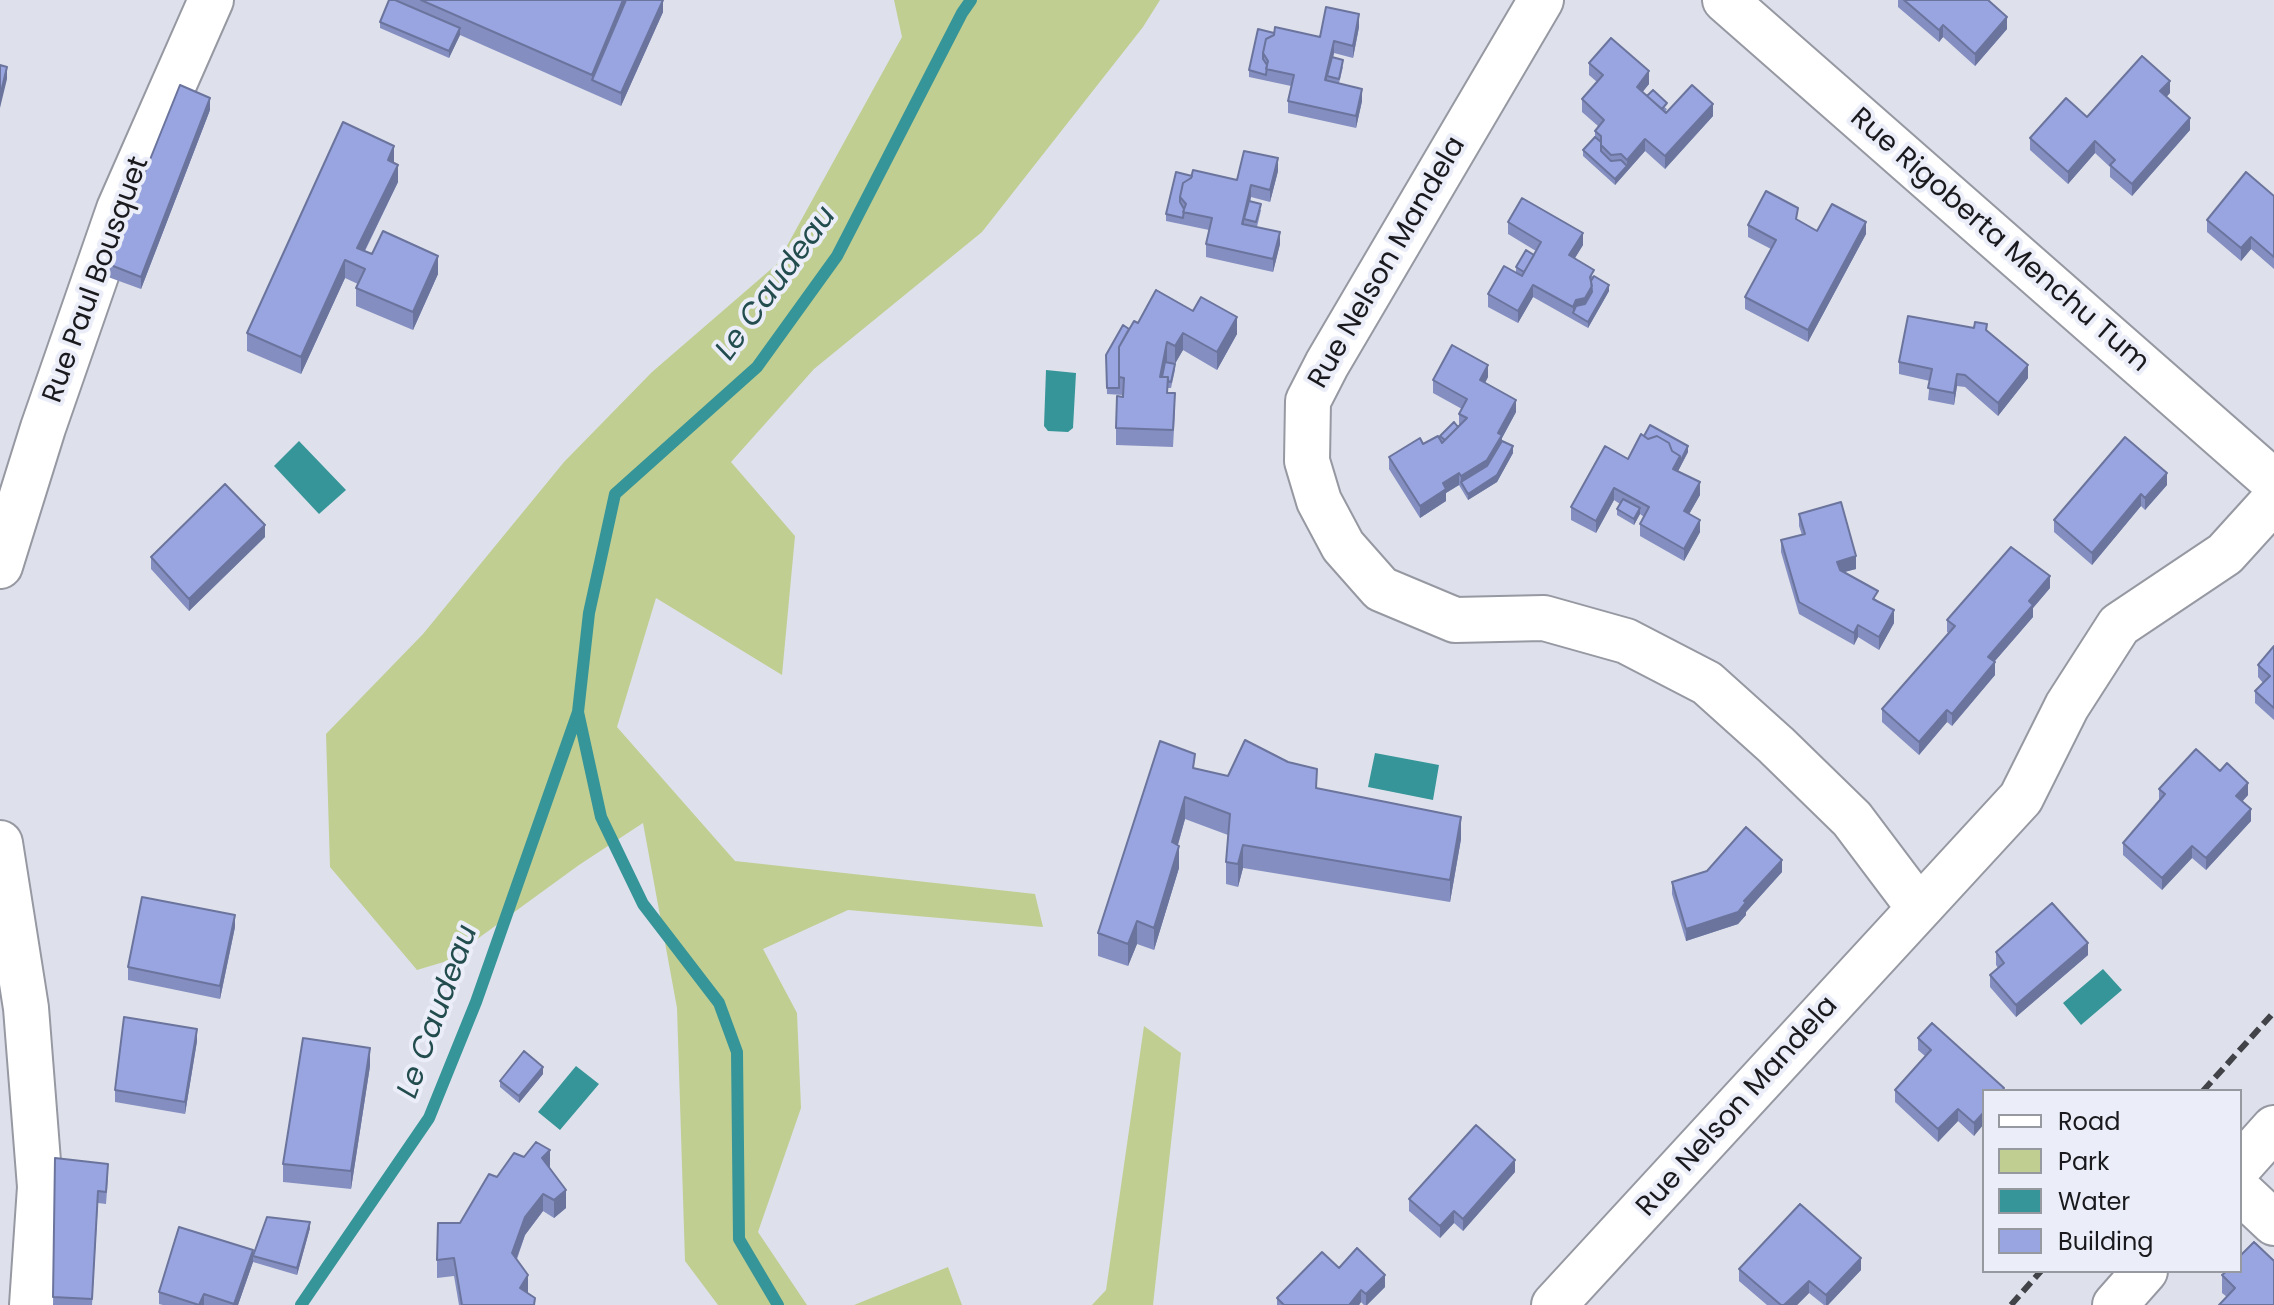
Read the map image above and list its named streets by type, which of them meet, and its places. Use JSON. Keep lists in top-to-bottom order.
{
  "streets": {
    "street": ["Rue Rigoberta Menchu Tum", "Rue Nelson Mandela", "Rue Paul Bousquet"]
  },
  "water": ["Le Caudeau"],
  "legend": [
    "Road",
    "Park",
    "Water",
    "Building"
  ]
}
